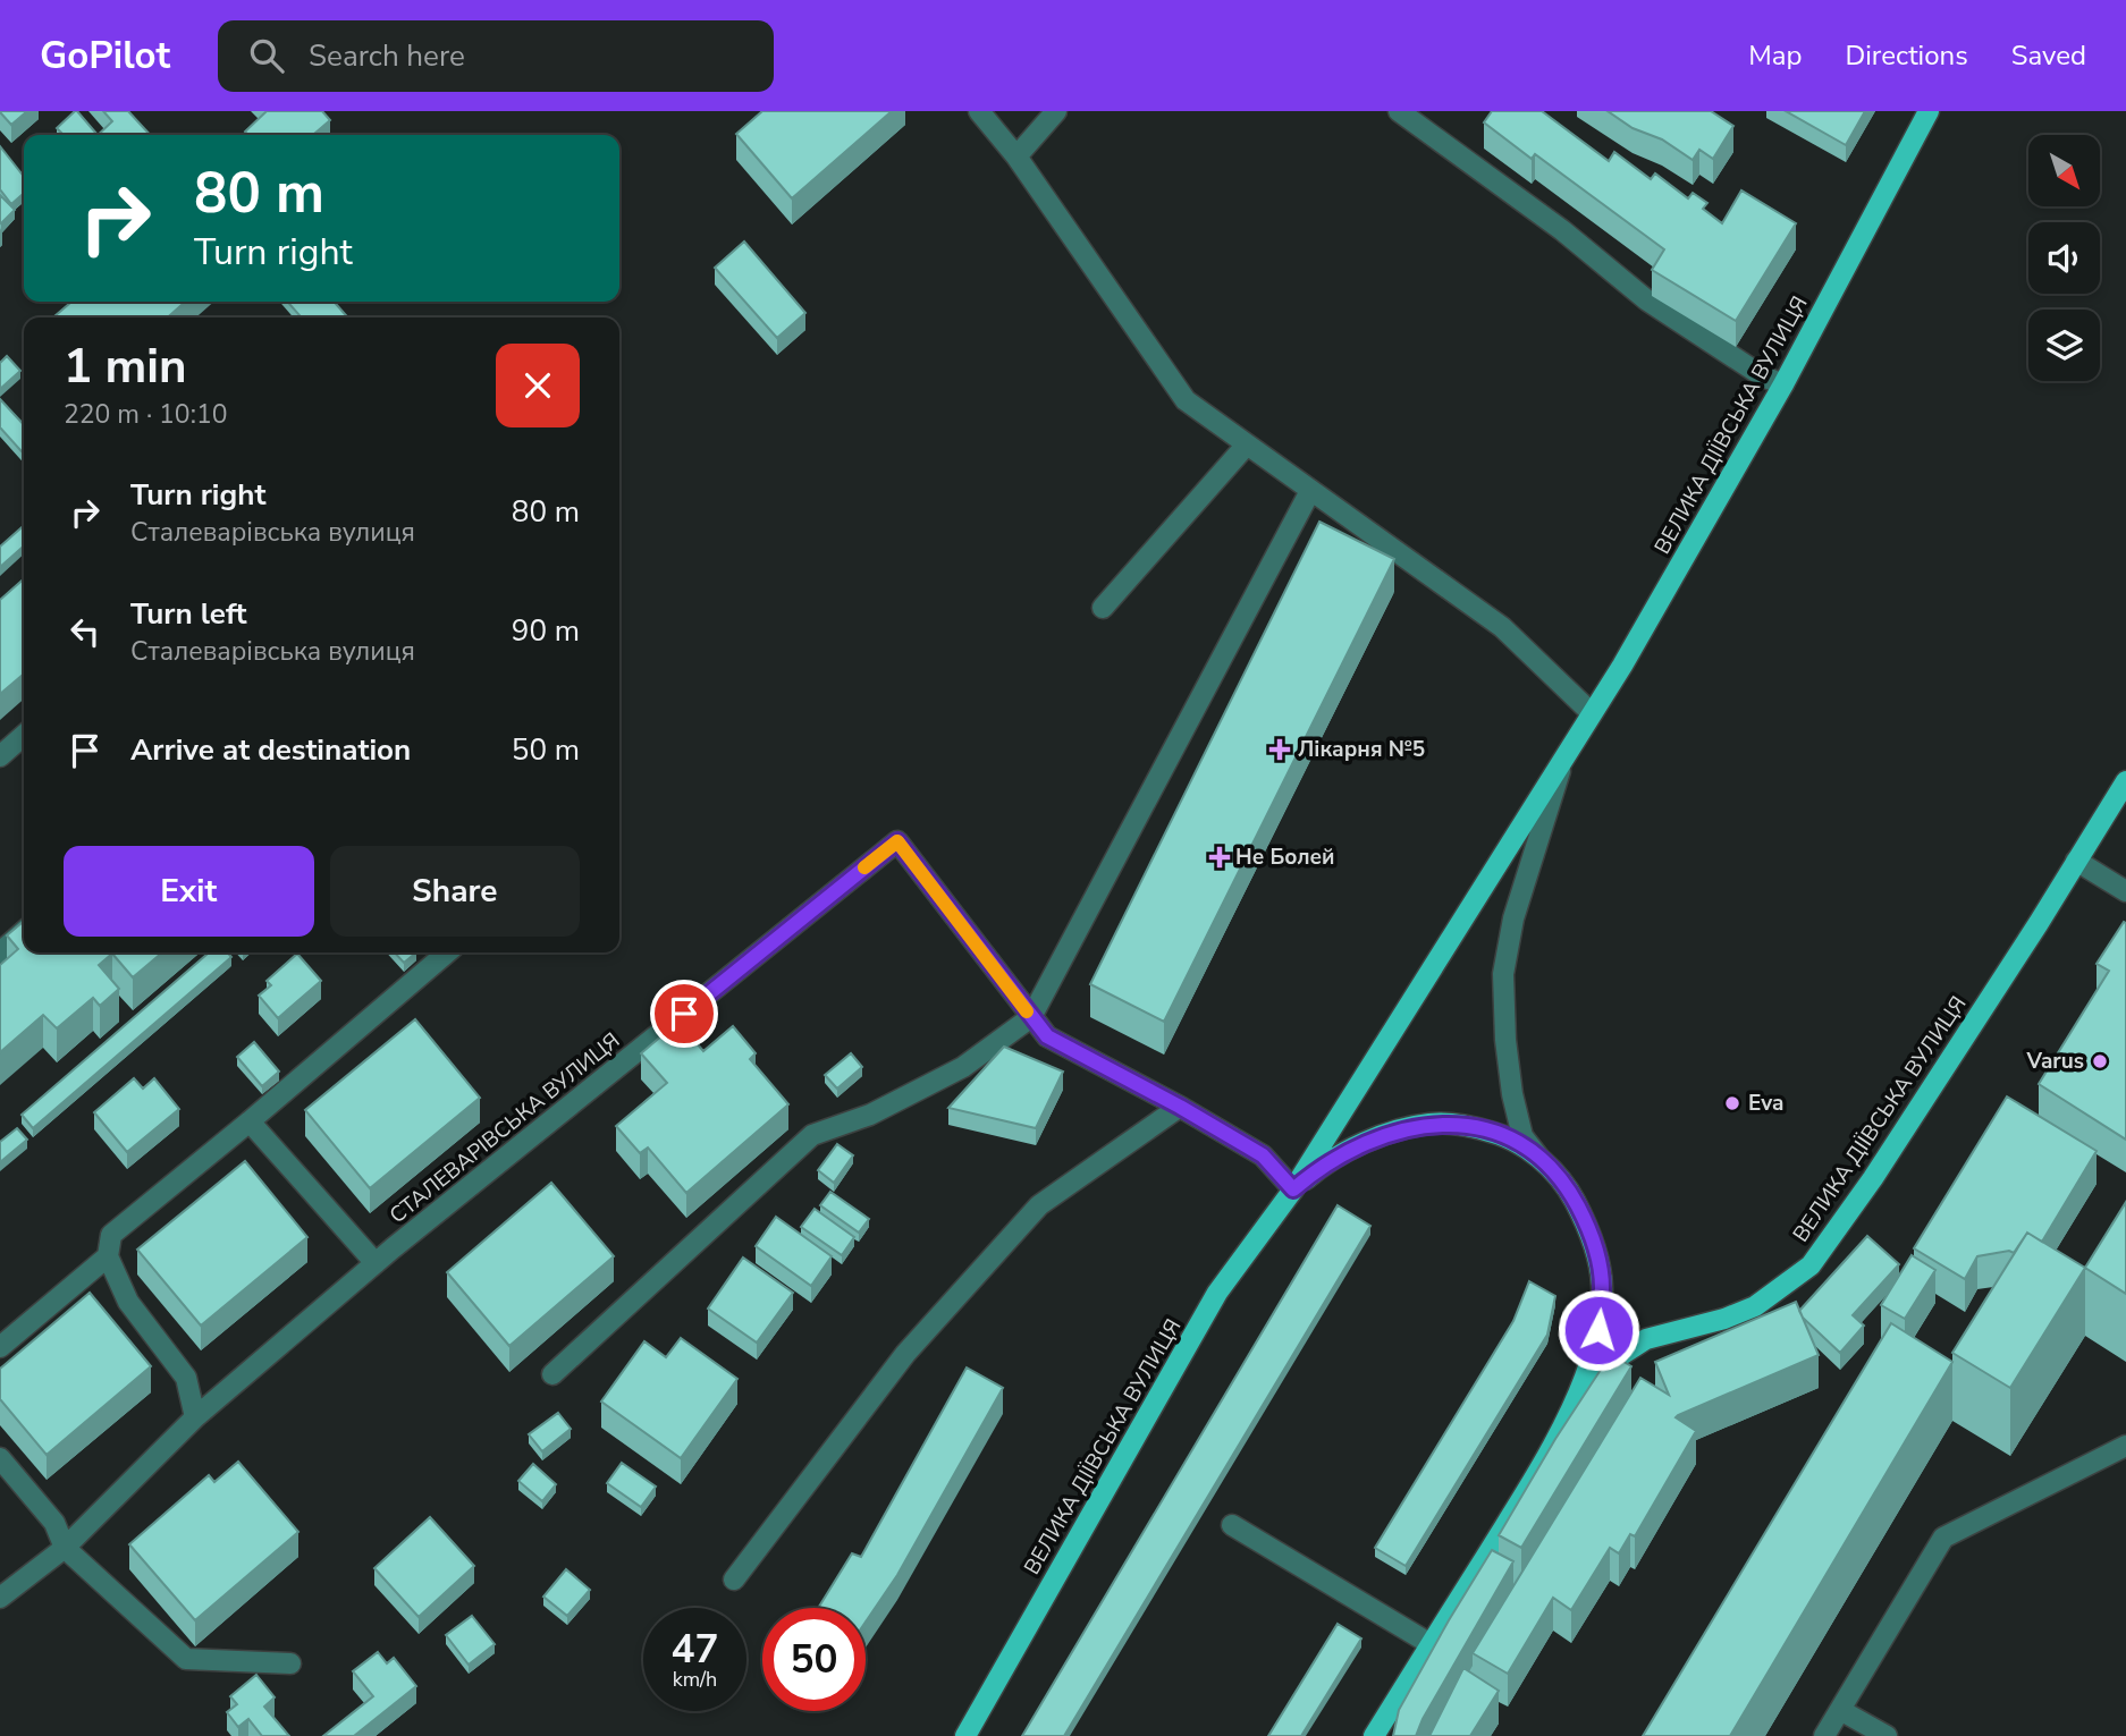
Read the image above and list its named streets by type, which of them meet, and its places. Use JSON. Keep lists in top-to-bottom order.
{
  "streets": {
    "main road": ["ВЕЛИКА ДІЇВСЬКА ВУЛИЦЯ"],
    "street": ["СТАЛЕВАРІВСЬКА ВУЛИЦЯ"]
  },
  "crossings": [
    ["ВЕЛИКА ДІЇВСЬКА ВУЛИЦЯ", "СТАЛЕВАРІВСЬКА ВУЛИЦЯ"]
  ],
  "places": {
    "health": ["Лікарня №5", "Не Болей"],
    "other": ["Varus", "Eva"]
  },
  "north": "bottom right",
  "page": {
    "header": "GoPilot",
    "search": "Search here",
    "nav": ["Map", "Directions", "Saved"],
    "turn": ["80 m", "Turn right"],
    "heading": ["1 min", "220 m · 10:10"],
    "list": [
      {
        "name": "Turn right",
        "note": "Сталеварівська вулиця",
        "value": "80 m"
      },
      {
        "name": "Turn left",
        "note": "Сталеварівська вулиця",
        "value": "90 m"
      },
      {
        "name": "Arrive at destination",
        "value": "50 m"
      }
    ],
    "buttons": ["Exit", "Share"],
    "speed": "47 km/h",
    "limit": "50"
  }
}
